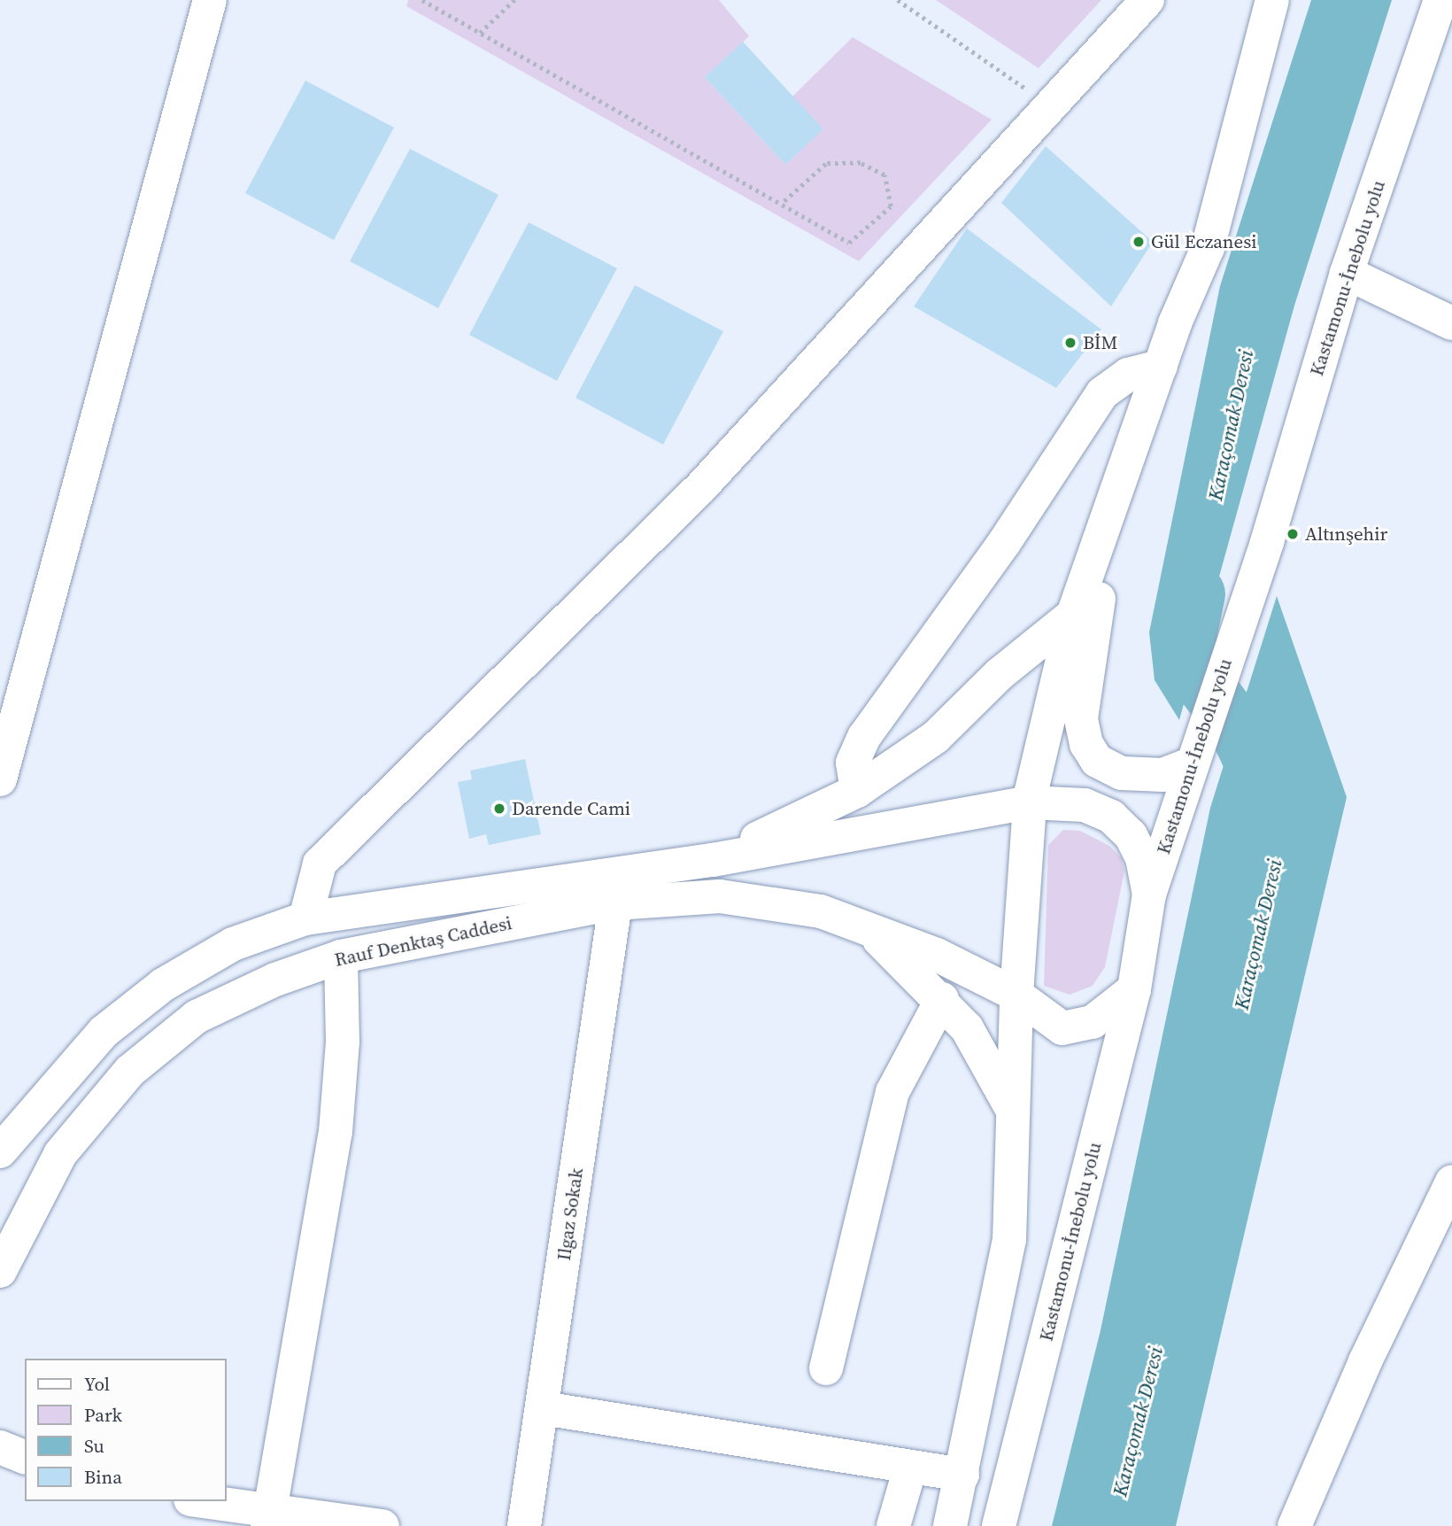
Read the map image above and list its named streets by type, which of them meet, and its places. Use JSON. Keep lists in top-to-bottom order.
{
  "streets": {
    "main road": ["Kastamonu-İnebolu yolu", "Rauf Denktaş Caddesi", "Ilgaz Sokak"]
  },
  "crossings": [
    ["Kastamonu-İnebolu yolu", "Rauf Denktaş Caddesi"],
    ["Rauf Denktaş Caddesi", "Ilgaz Sokak"]
  ],
  "water": ["Karaçomak Deresi"],
  "places": [
    "Gül Eczanesi",
    "BİM",
    "Altınşehir",
    "Darende Cami"
  ],
  "legend": [
    "Yol",
    "Park",
    "Su",
    "Bina"
  ]
}
